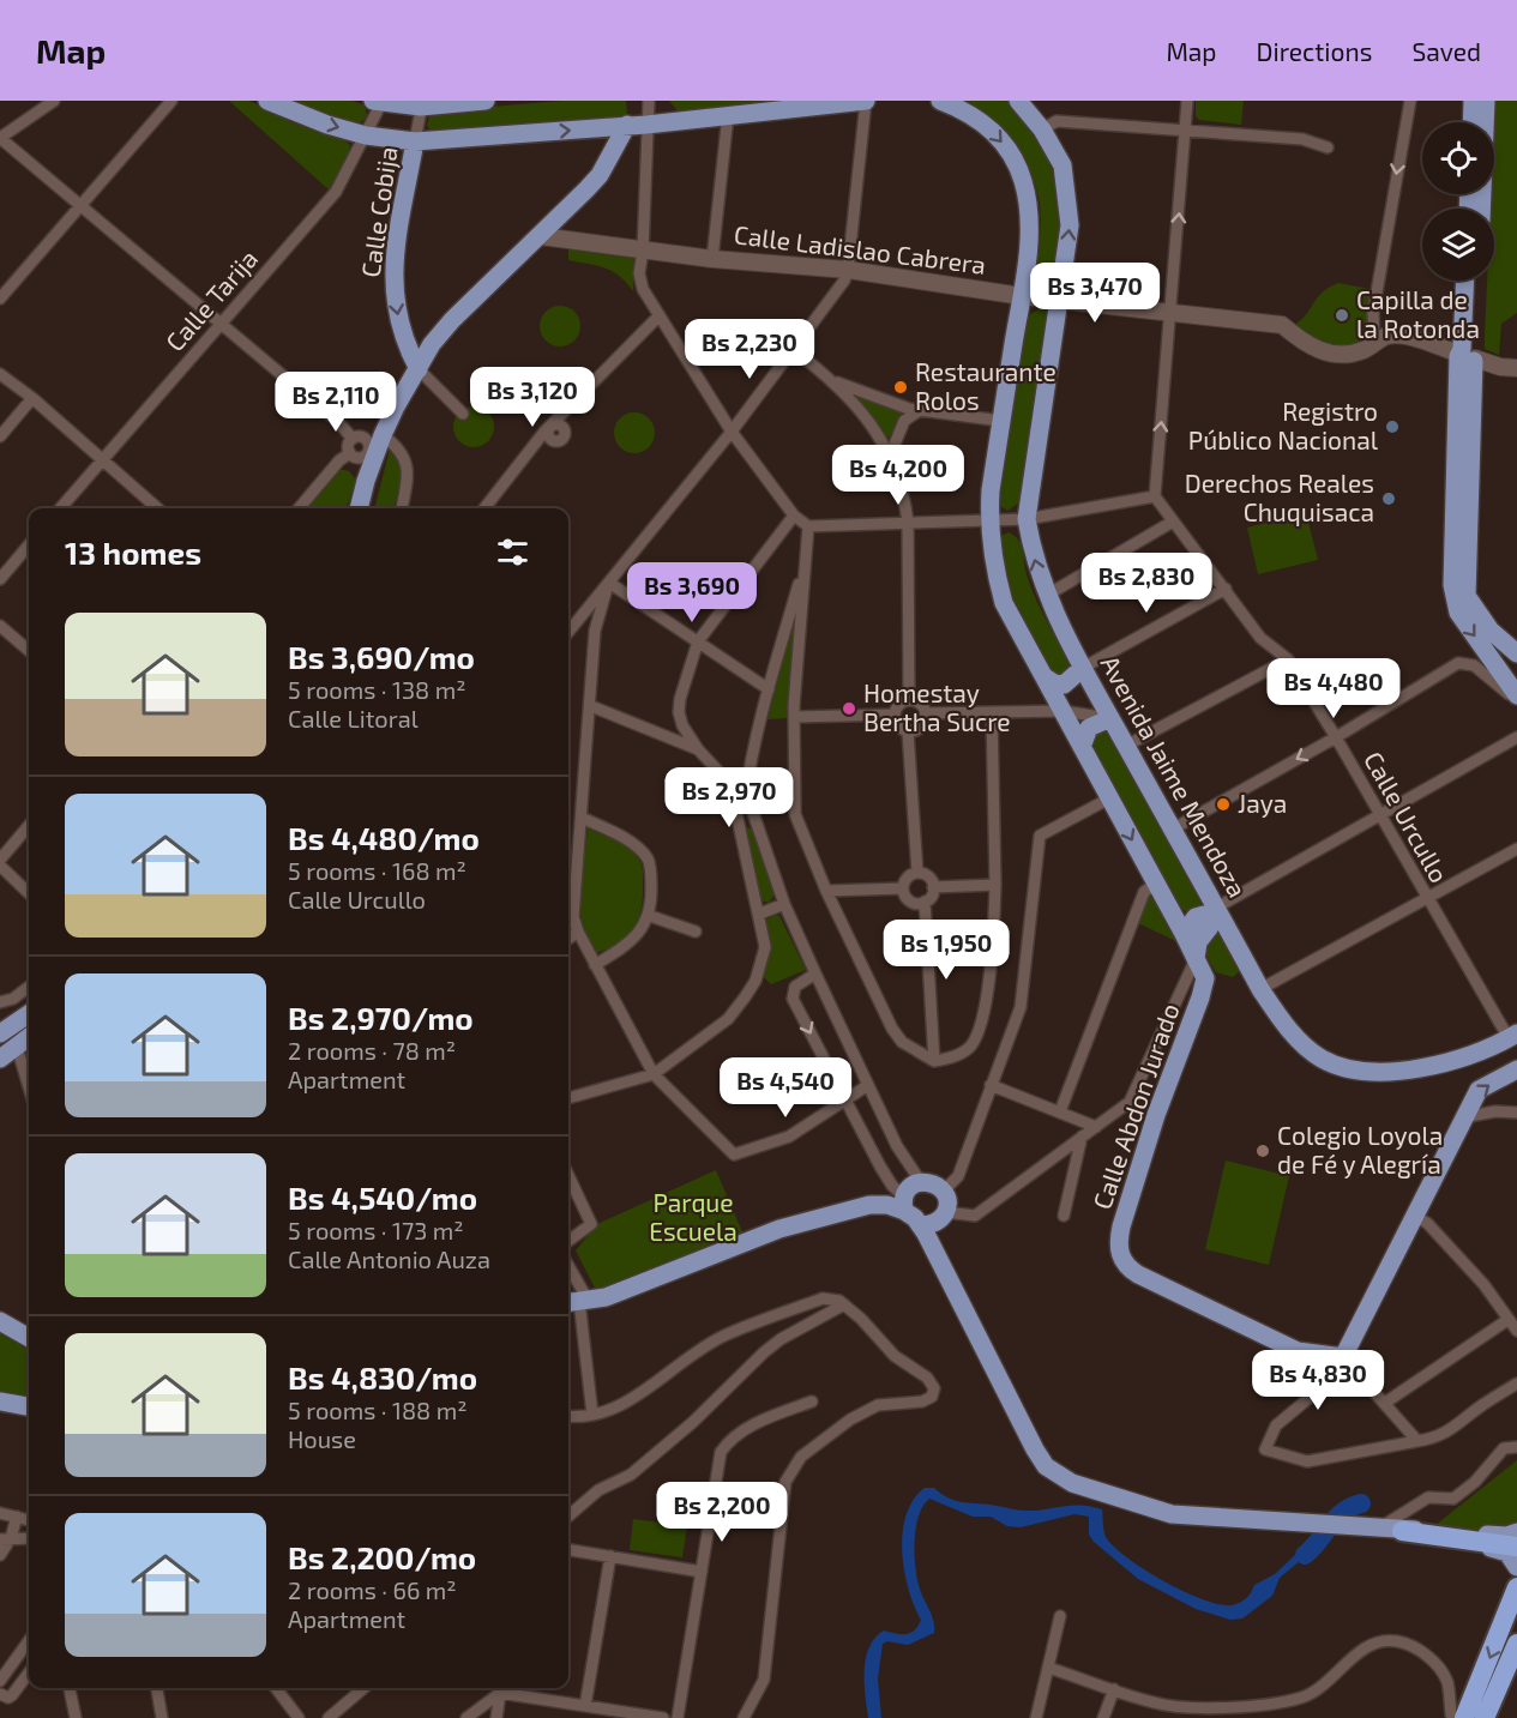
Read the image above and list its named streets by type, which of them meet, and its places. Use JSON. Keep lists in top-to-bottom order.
{
  "streets": {
    "main road": [
      "Calle Cobija",
      "Calle Ladislao Cabrera",
      "Avenida Jaime Mendoza",
      "Calle Abdon Jurado"
    ],
    "street": ["Calle Tarija", "Calle Urcullo"]
  },
  "crossings": [
    ["Calle Ladislao Cabrera", "Avenida Jaime Mendoza"],
    ["Avenida Jaime Mendoza", "Calle Urcullo"]
  ],
  "one_way": ["Calle Cobija"],
  "parks": ["Parque Escuela"],
  "places": [
    "Capilla de la Rotonda",
    "Restaurante Rolos",
    "Registro Público Nacional",
    "Derechos Reales Chuquisaca",
    "Homestay Bertha Sucre",
    "Jaya",
    "Colegio Loyola de Fé y Alegría"
  ],
  "page": {
    "header": "Map",
    "nav": ["Map", "Directions", "Saved"],
    "price": [
      "Bs 3,470",
      "Bs 2,230",
      "Bs 3,120",
      "Bs 2,110",
      "Bs 4,200",
      "Bs 2,830",
      "Bs 3,690",
      "Bs 4,480",
      "Bs 2,970",
      "Bs 1,950",
      "Bs 4,540",
      "Bs 4,830",
      "Bs 2,200"
    ],
    "heading": "13 homes",
    "list": [
      {
        "name": "Bs 3,690/mo",
        "note": "5 rooms · 138 m² · Calle Litoral"
      },
      {
        "name": "Bs 4,480/mo",
        "note": "5 rooms · 168 m² · Calle Urcullo"
      },
      {
        "name": "Bs 2,970/mo",
        "note": "2 rooms · 78 m² · Apartment"
      },
      {
        "name": "Bs 4,540/mo",
        "note": "5 rooms · 173 m² · Calle Antonio Auza"
      },
      {
        "name": "Bs 4,830/mo",
        "note": "5 rooms · 188 m² · House"
      },
      {
        "name": "Bs 2,200/mo",
        "note": "2 rooms · 66 m² · Apartment"
      }
    ]
  }
}
